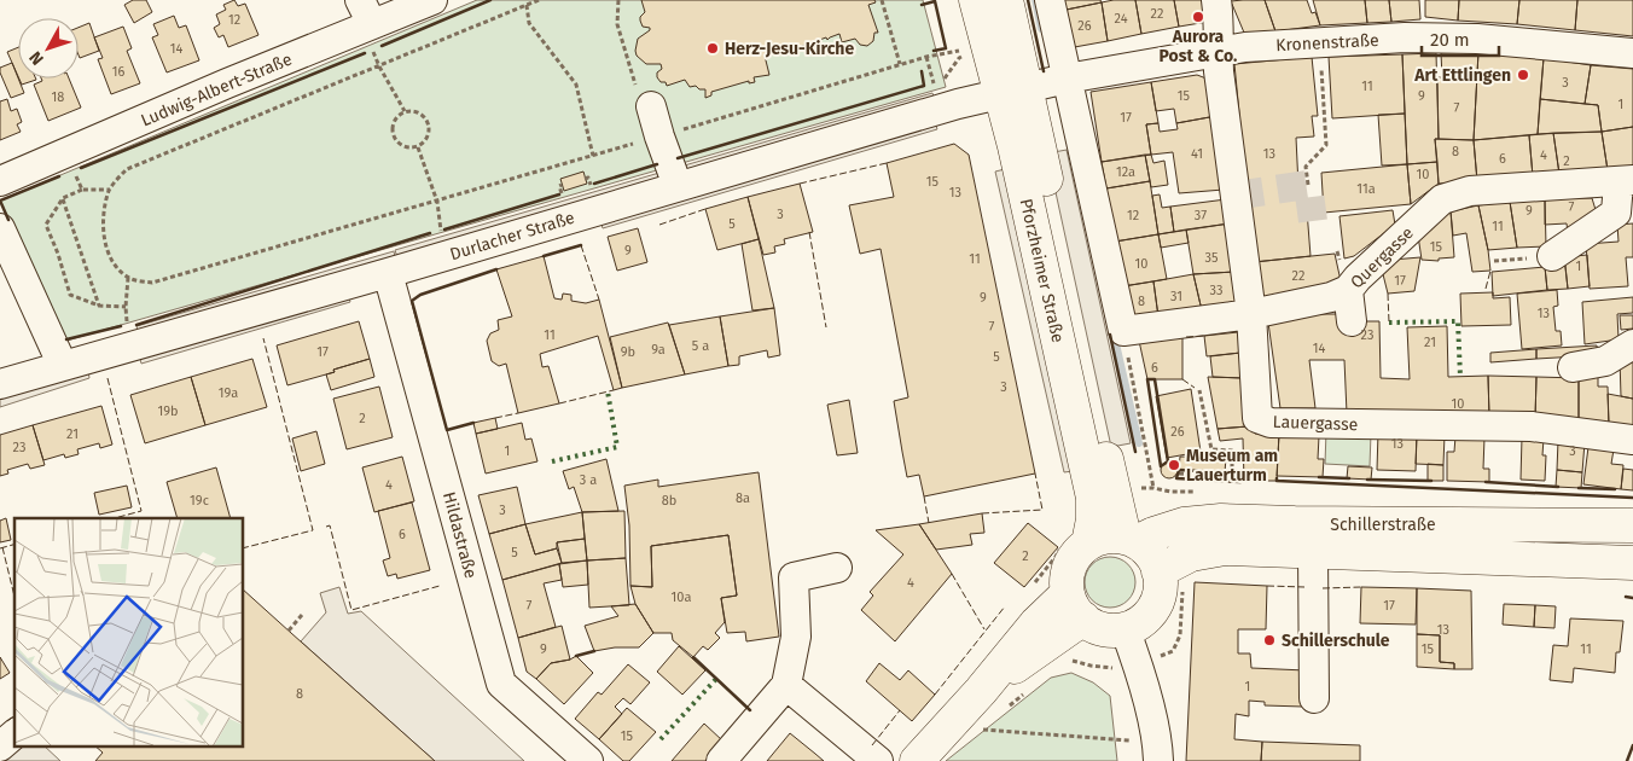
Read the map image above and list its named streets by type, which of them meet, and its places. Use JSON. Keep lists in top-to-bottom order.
{
  "streets": {
    "main road": ["Pforzheimer Straße", "Schillerstraße"],
    "street": [
      "Kronenstraße",
      "Ludwig-Albert-Straße",
      "Durlacher Straße",
      "Quergasse",
      "Lauergasse",
      "Hildastraße"
    ]
  },
  "crossings": [
    ["Kronenstraße", "Durlacher Straße"],
    ["Kronenstraße", "Pforzheimer Straße"],
    ["Kronenstraße", "Lauergasse"],
    ["Durlacher Straße", "Pforzheimer Straße"],
    ["Durlacher Straße", "Hildastraße"],
    ["Quergasse", "Lauergasse"],
    ["Pforzheimer Straße", "Schillerstraße"]
  ],
  "places": [
    "Aurora Post & Co.",
    "Herz-Jesu-Kirche",
    "Art Ettlingen",
    "Museum am Lauerturm",
    "Schillerschule"
  ],
  "house_numbers": [
    "22",
    "24",
    "12",
    "26",
    "14",
    "16",
    "3",
    "11",
    "15",
    "9",
    "18",
    "1",
    "7",
    "17",
    "8",
    "41",
    "13",
    "4",
    "6",
    "2",
    "12a",
    "10",
    "15",
    "11a",
    "13",
    "7",
    "9",
    "3",
    "12",
    "37",
    "5",
    "11",
    "15",
    "9",
    "35",
    "11",
    "10",
    "1",
    "22",
    "17",
    "33",
    "31",
    "9",
    "8",
    "13",
    "7",
    "11",
    "23",
    "21",
    "5 a",
    "14",
    "9a",
    "17",
    "9b",
    "5",
    "6",
    "3",
    "19a",
    "10",
    "19b",
    "2",
    "26",
    "21",
    "13",
    "23",
    "1",
    "3",
    "3 a",
    "4",
    "8a",
    "19c",
    "8b",
    "3",
    "6",
    "5",
    "2",
    "4",
    "10a",
    "7",
    "17",
    "13",
    "9",
    "15",
    "11",
    "1",
    "8",
    "15"
  ],
  "scale_bar": "20 m",
  "north": "bottom left"
}
